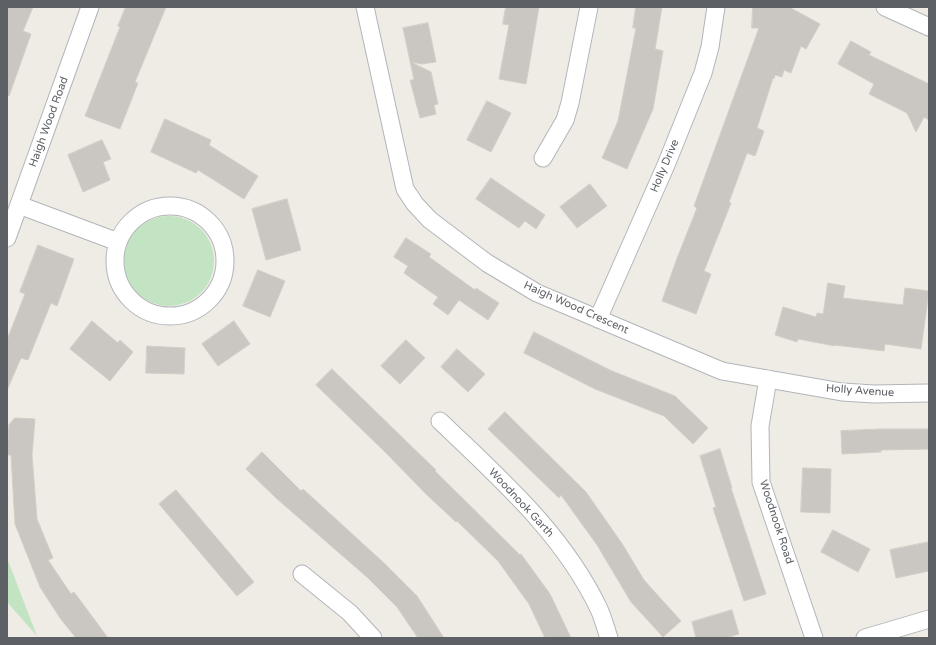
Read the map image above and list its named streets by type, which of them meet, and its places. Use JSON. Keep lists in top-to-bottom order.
{
  "streets": {
    "street": [
      "Haigh Wood Road",
      "Holly Drive",
      "Haigh Wood Crescent",
      "Holly Avenue",
      "Woodnook Garth",
      "Woodnook Road"
    ]
  },
  "crossings": [
    ["Holly Drive", "Haigh Wood Crescent"],
    ["Haigh Wood Crescent", "Holly Avenue"],
    ["Haigh Wood Crescent", "Woodnook Road"],
    ["Holly Avenue", "Woodnook Road"]
  ]
}
